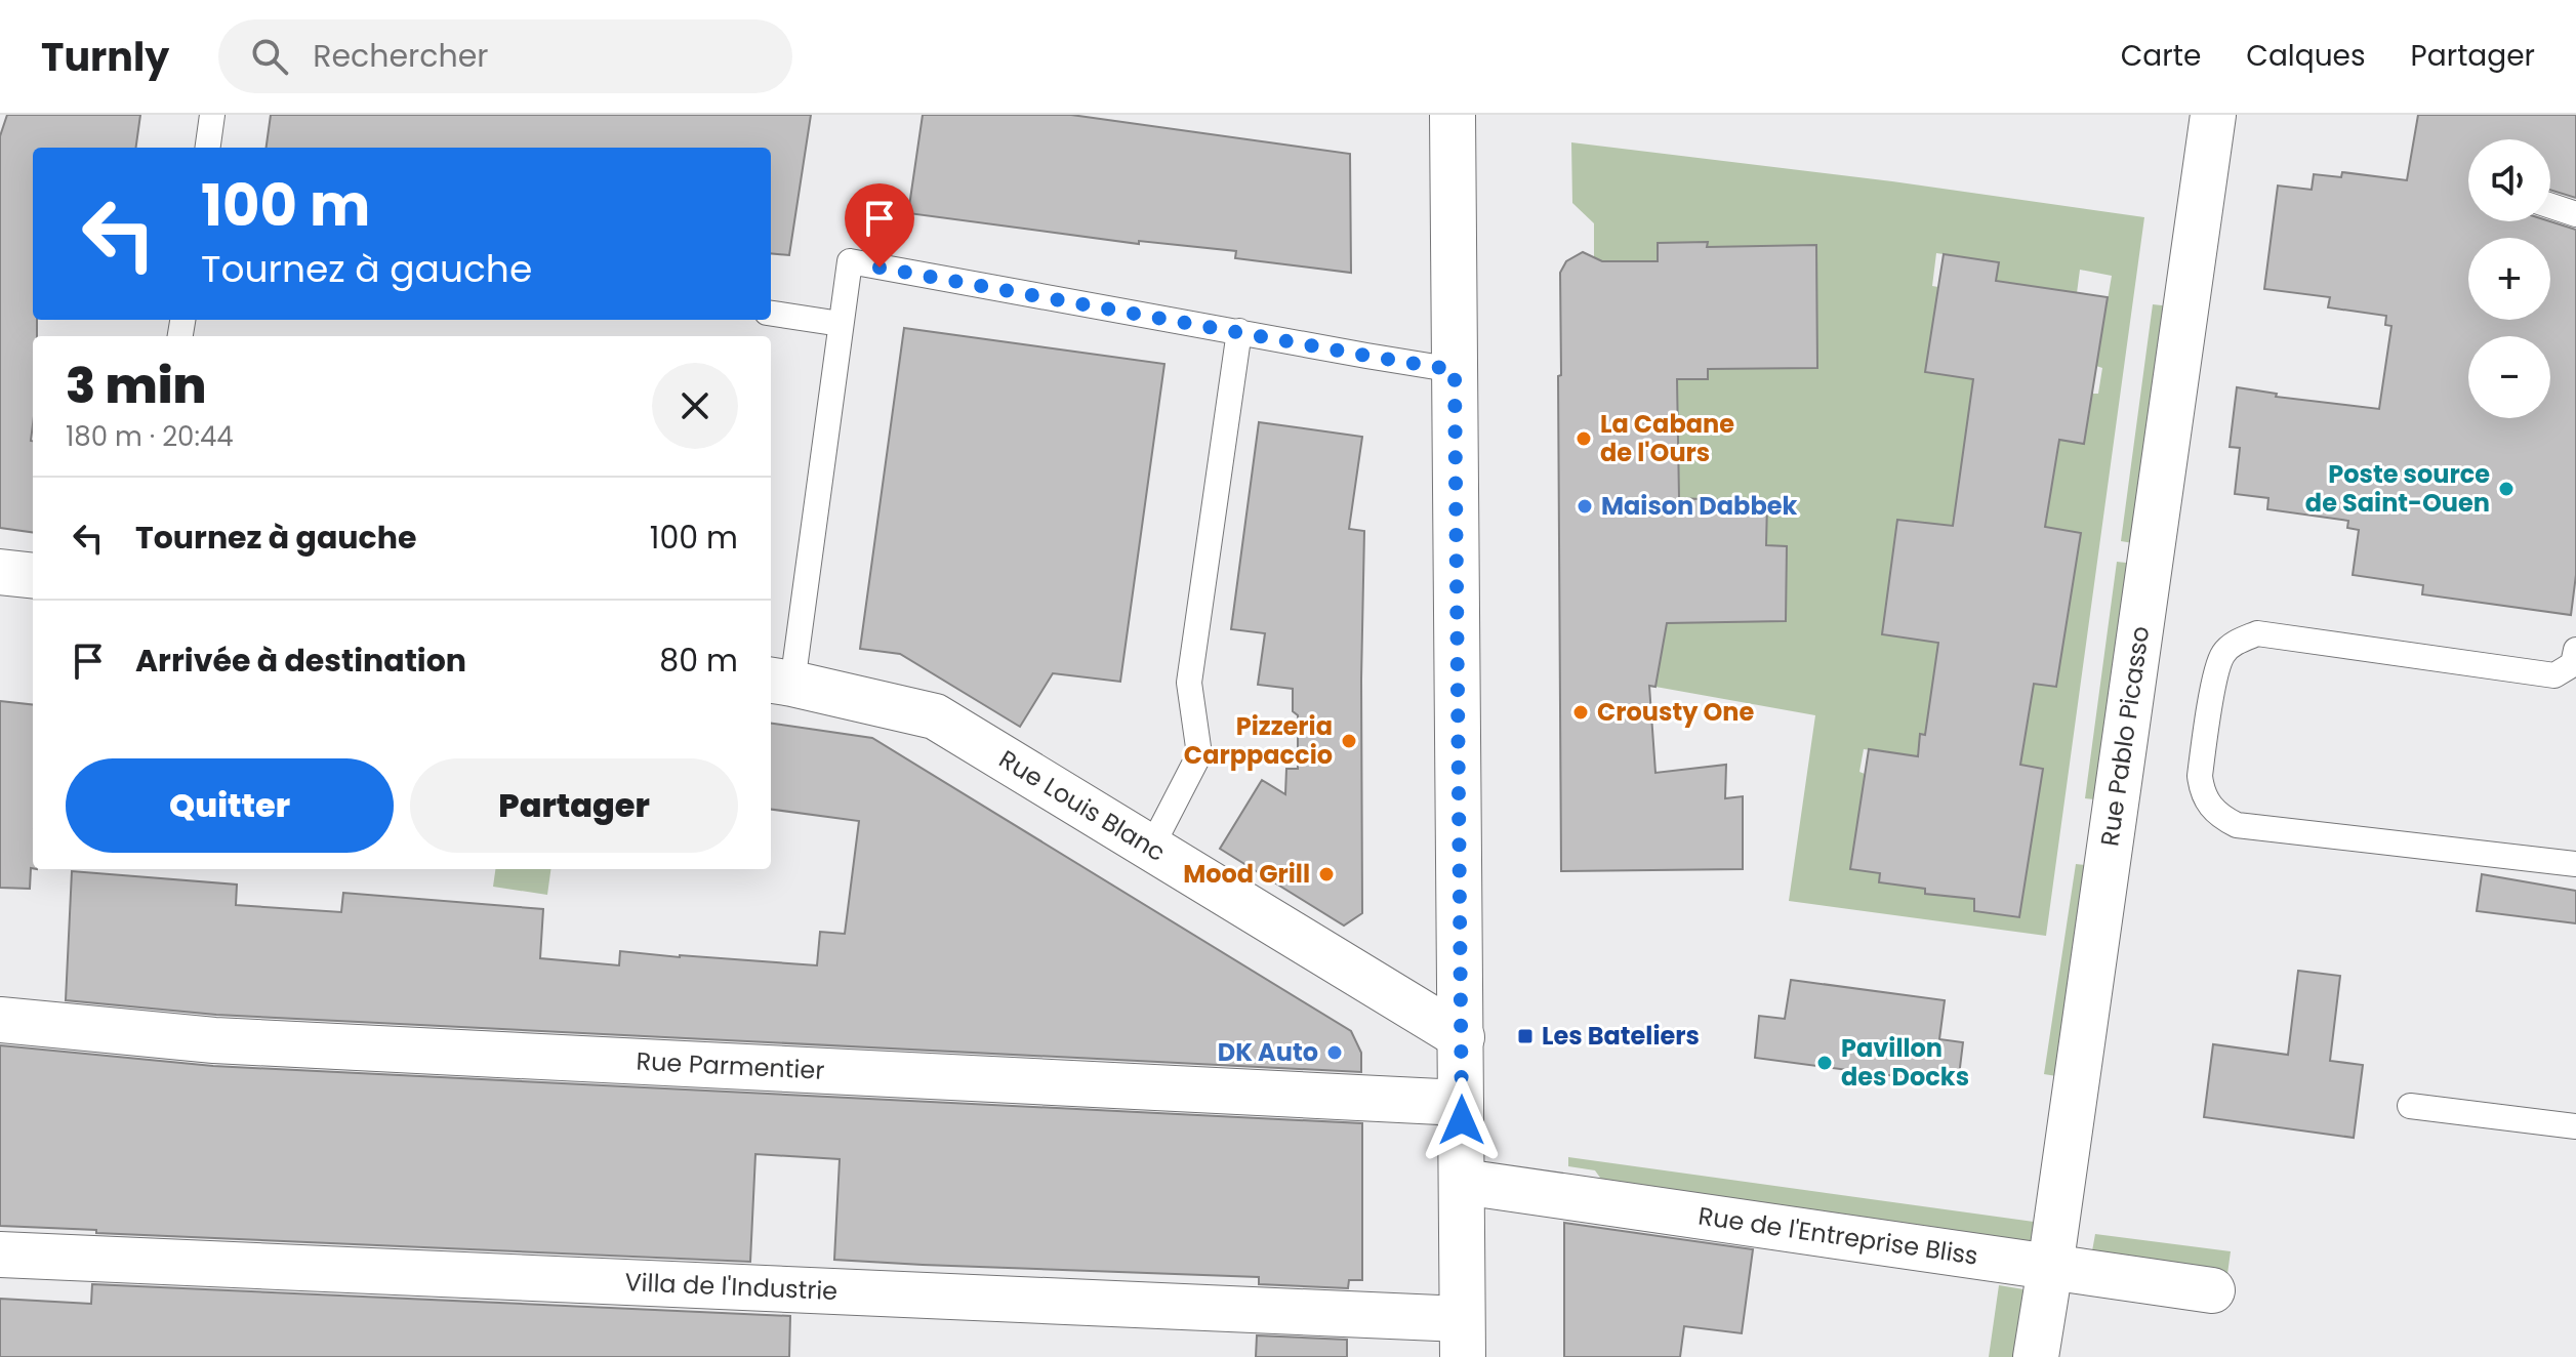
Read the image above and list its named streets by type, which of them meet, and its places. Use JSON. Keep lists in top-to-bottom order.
{
  "streets": {
    "street": [
      "Rue Pablo Picasso",
      "Rue Louis Blanc",
      "Rue Parmentier",
      "Rue de l'Entreprise Bliss",
      "Villa de l'Industrie"
    ]
  },
  "crossings": [
    ["Rue Pablo Picasso", "Rue de l'Entreprise Bliss"]
  ],
  "places": {
    "other": [
      "La Cabane de l'Ours",
      "Poste source de Saint-Ouen",
      "Maison Dabbek",
      "Crousty One",
      "Pizzeria Carppaccio",
      "Mood Grill",
      "DK Auto",
      "Pavillon des Docks"
    ],
    "transit": ["Les Bateliers"]
  },
  "page": {
    "header": "Turnly",
    "search": "Rechercher",
    "nav": ["Carte", "Calques", "Partager"],
    "map_buttons": ["+", "−"],
    "turn": ["100 m", "Tournez à gauche"],
    "heading": ["3 min", "180 m · 20:44"],
    "list": [
      {
        "name": "Tournez à gauche",
        "value": "100 m"
      },
      {
        "name": "Arrivée à destination",
        "value": "80 m"
      }
    ],
    "buttons": ["Quitter", "Partager"]
  }
}
